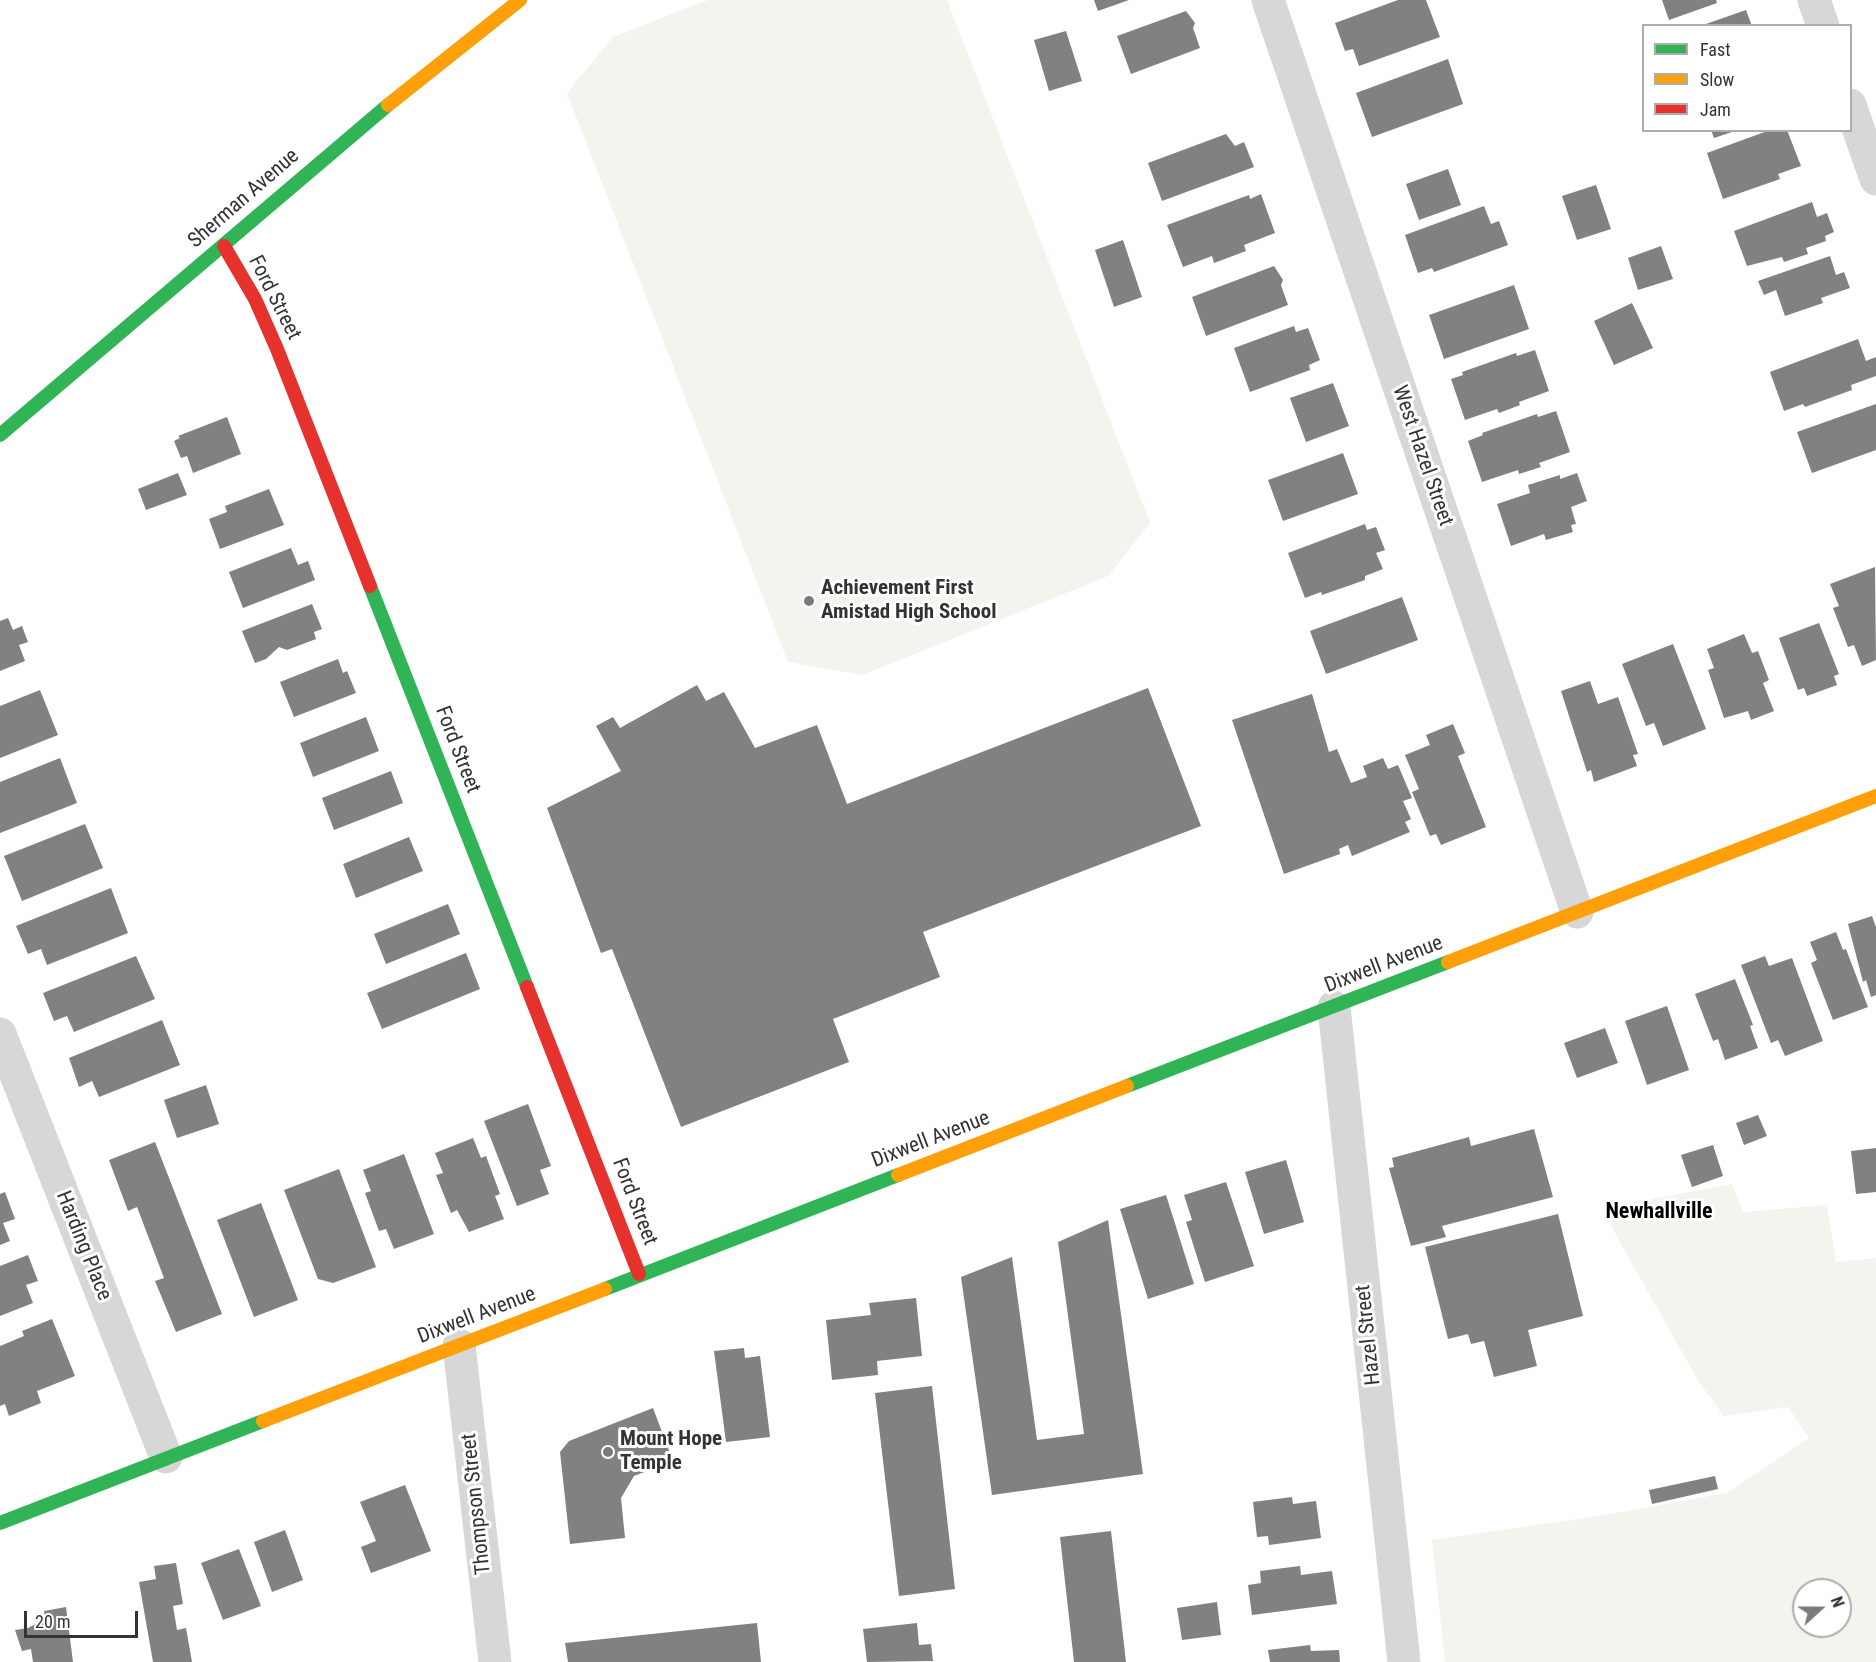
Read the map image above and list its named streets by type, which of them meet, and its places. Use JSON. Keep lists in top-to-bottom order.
{
  "streets": {
    "main road": ["Sherman Avenue", "Ford Street", "Dixwell Avenue"],
    "street": [
      "West Hazel Street",
      "Harding Place",
      "Hazel Street",
      "Thompson Street"
    ]
  },
  "crossings": [
    ["Sherman Avenue", "Ford Street"],
    ["Ford Street", "Dixwell Avenue"],
    ["West Hazel Street", "Dixwell Avenue"],
    ["Dixwell Avenue", "Harding Place"],
    ["Dixwell Avenue", "Hazel Street"],
    ["Dixwell Avenue", "Thompson Street"]
  ],
  "districts": ["Newhallville"],
  "places": ["Achievement First Amistad High School", "Mount Hope Temple"],
  "legend": ["Fast", "Slow", "Jam"],
  "scale_bar": "20 m",
  "north": "right"
}
